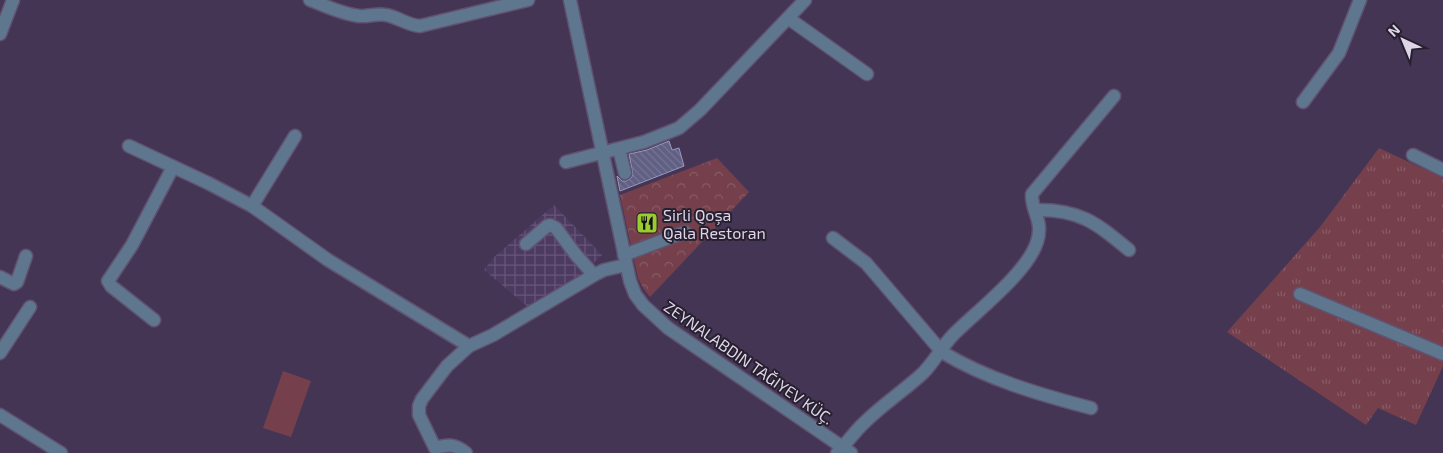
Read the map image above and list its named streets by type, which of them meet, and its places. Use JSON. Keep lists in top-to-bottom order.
{
  "places": {
    "restaurant": ["Sirli Qoşa Qala Restoran"]
  },
  "north": "top left"
}
